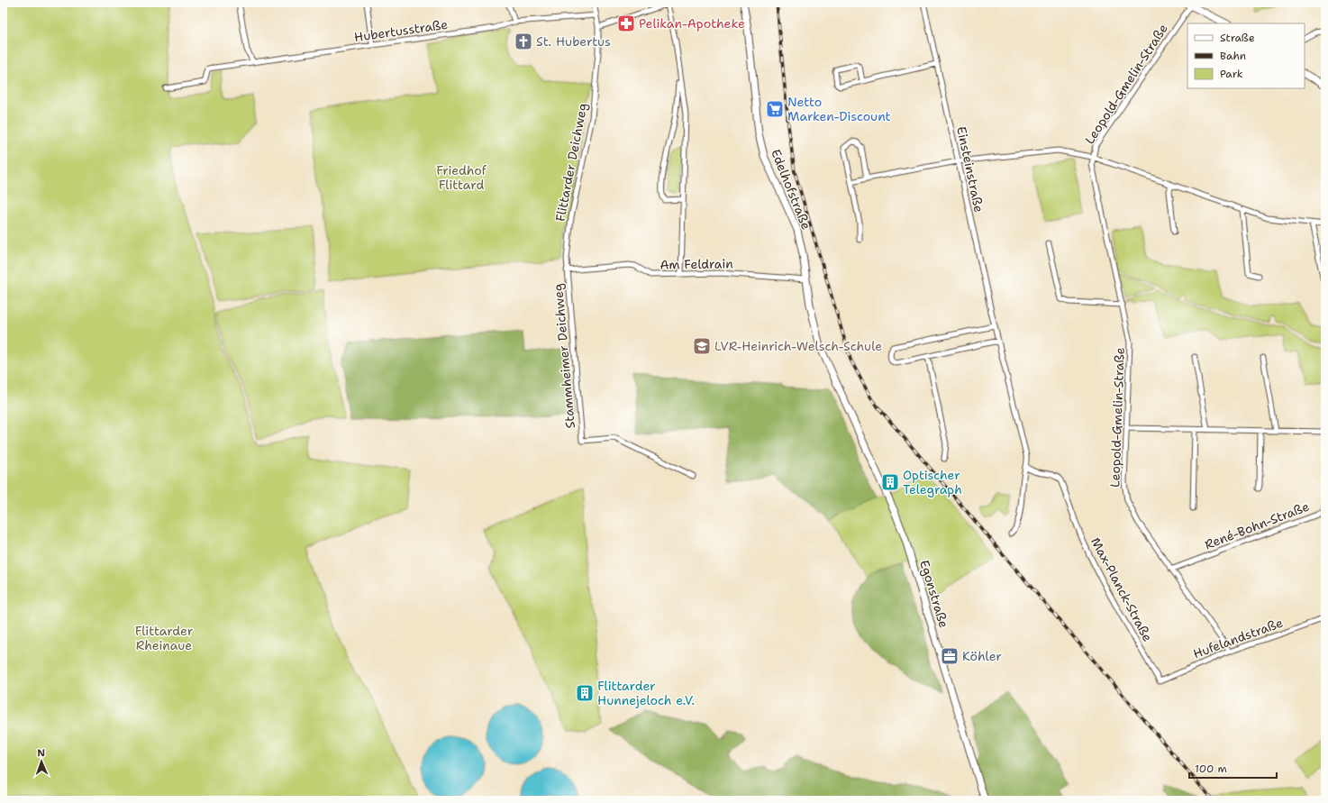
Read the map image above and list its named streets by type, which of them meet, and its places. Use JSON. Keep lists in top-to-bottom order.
{
  "streets": {
    "street": [
      "Hubertusstraße",
      "Leopold-Gmelin-Straße",
      "Flittarder Deichweg",
      "Einsteinstraße",
      "Edelhofstraße",
      "Am Feldrain",
      "Stammheimer Deichweg",
      "René-Bohn-Straße",
      "Max-Planck-Straße",
      "Egonstraße",
      "Hufelandstraße"
    ]
  },
  "crossings": [
    ["Hubertusstraße", "Flittarder Deichweg"],
    ["Leopold-Gmelin-Straße", "René-Bohn-Straße"],
    ["Leopold-Gmelin-Straße", "Hufelandstraße"],
    ["Flittarder Deichweg", "Stammheimer Deichweg"],
    ["Einsteinstraße", "Max-Planck-Straße"],
    ["Edelhofstraße", "Am Feldrain"],
    ["Edelhofstraße", "Egonstraße"],
    ["Am Feldrain", "Stammheimer Deichweg"],
    ["Max-Planck-Straße", "Hufelandstraße"]
  ],
  "parks": ["Friedhof Flittard", "Flittarder Rheinaue"],
  "places": {
    "pharmacy": ["Pelikan-Apotheke"],
    "church": ["St. Hubertus"],
    "supermarket": ["Netto Marken-Discount"],
    "school or university": ["LVR-Heinrich-Welsch-Schule"],
    "building": ["Optischer Telegraph", "Flittarder Hunnejeloch e.V."],
    "office": ["Köhler"]
  },
  "legend": ["Straße", "Bahn", "Park"],
  "scale_bar": "100 m",
  "north": "top"
}
